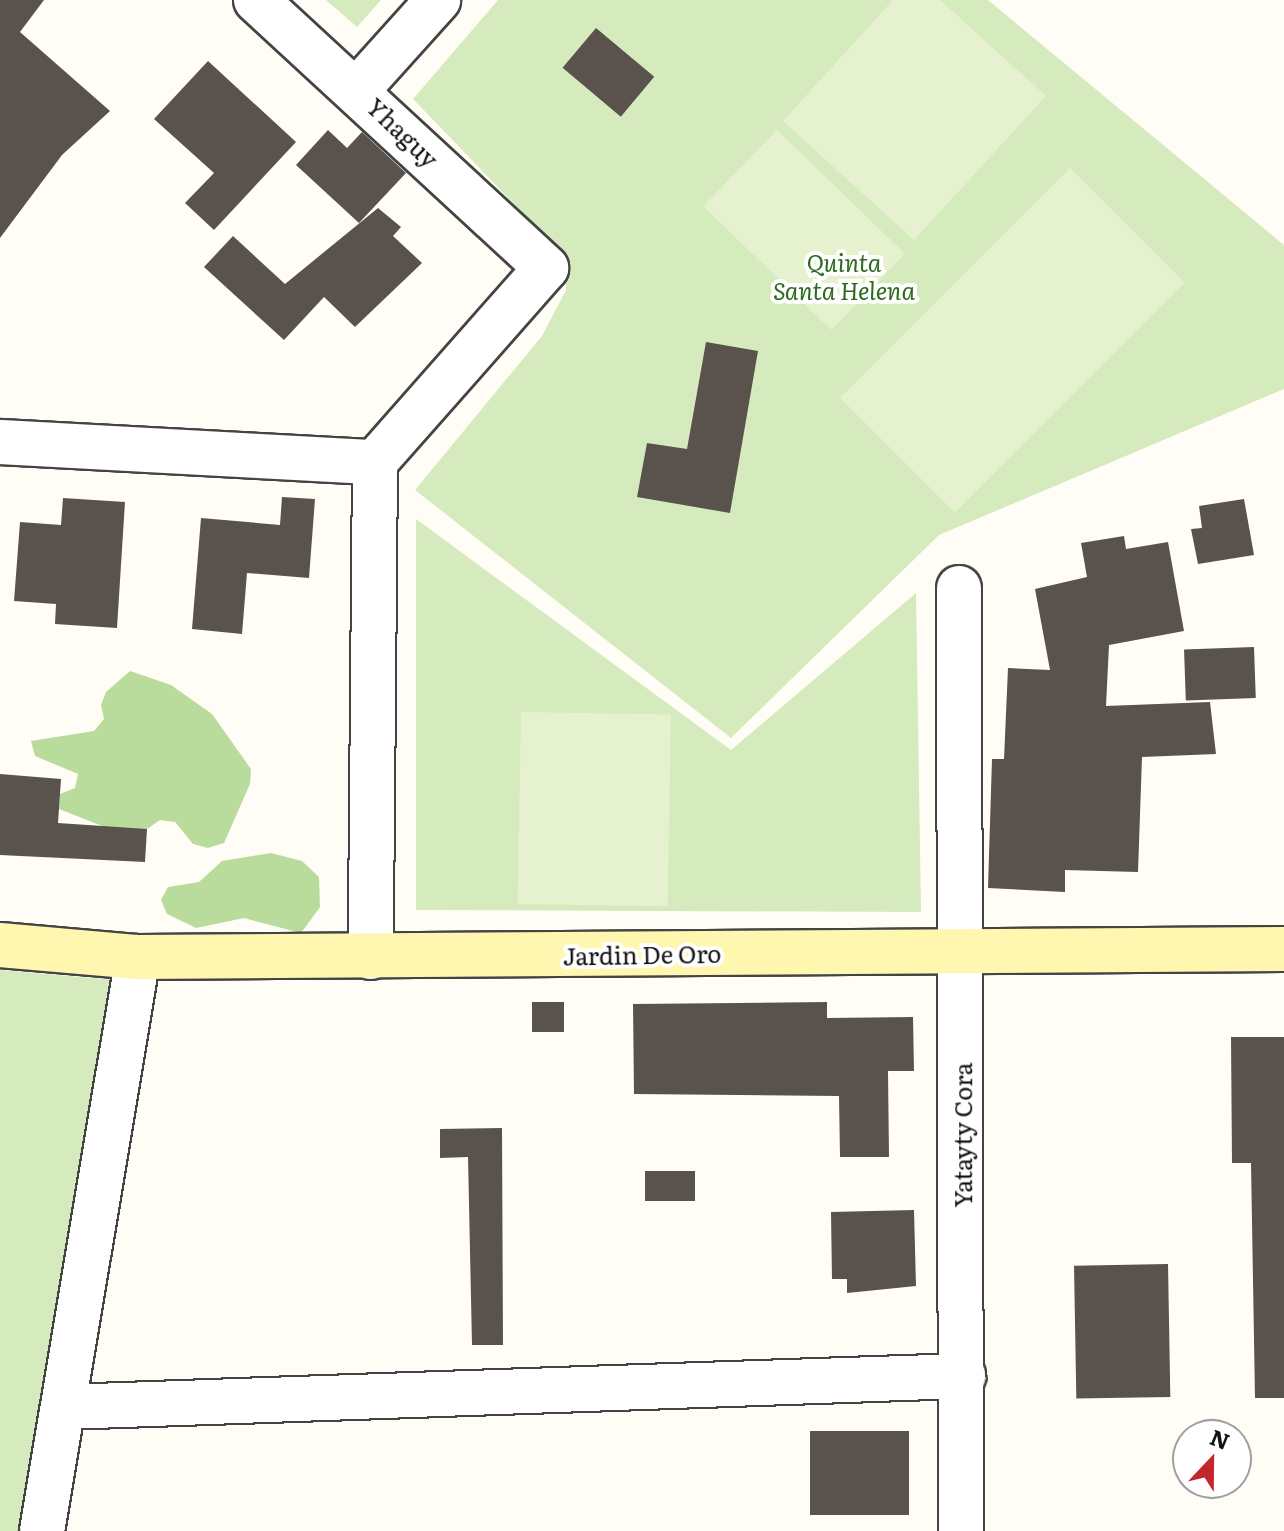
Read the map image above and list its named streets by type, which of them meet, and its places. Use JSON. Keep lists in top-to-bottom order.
{
  "streets": {
    "street": ["Yhaguy", "Jardin De Oro", "Yatayty Cora"]
  },
  "crossings": [
    ["Jardin De Oro", "Yatayty Cora"]
  ],
  "parks": ["Quinta Santa Helena"],
  "north": "top"
}
